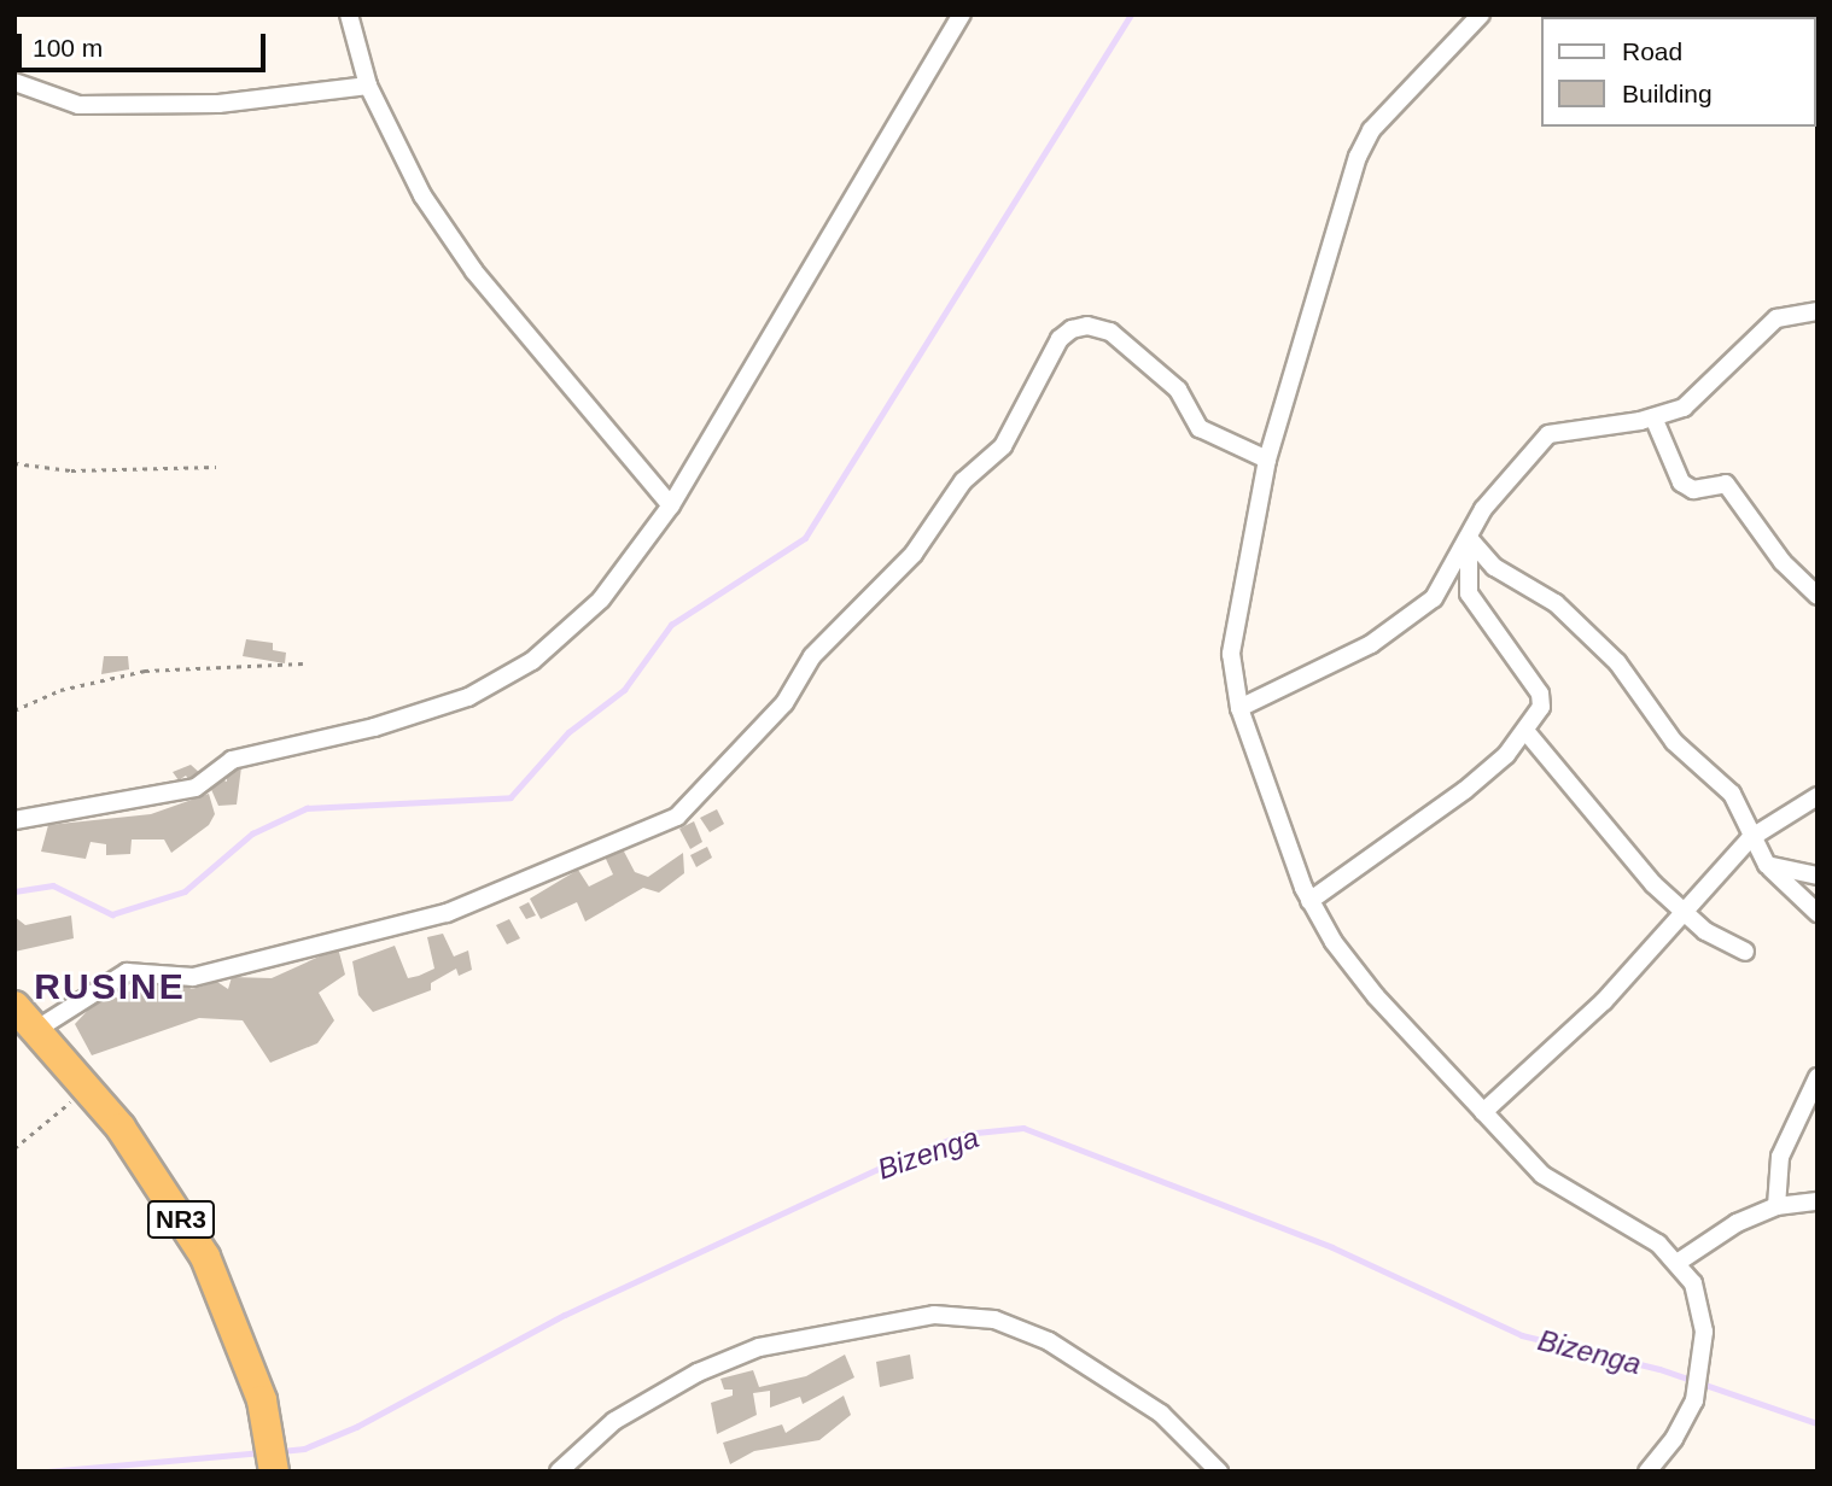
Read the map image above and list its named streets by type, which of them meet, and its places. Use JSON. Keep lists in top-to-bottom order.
{
  "streets": {
    "highway": ["NR3"]
  },
  "districts": ["RUSINE"],
  "water": ["Bizenga"],
  "legend": ["Road", "Building"],
  "scale_bar": "100 m"
}
